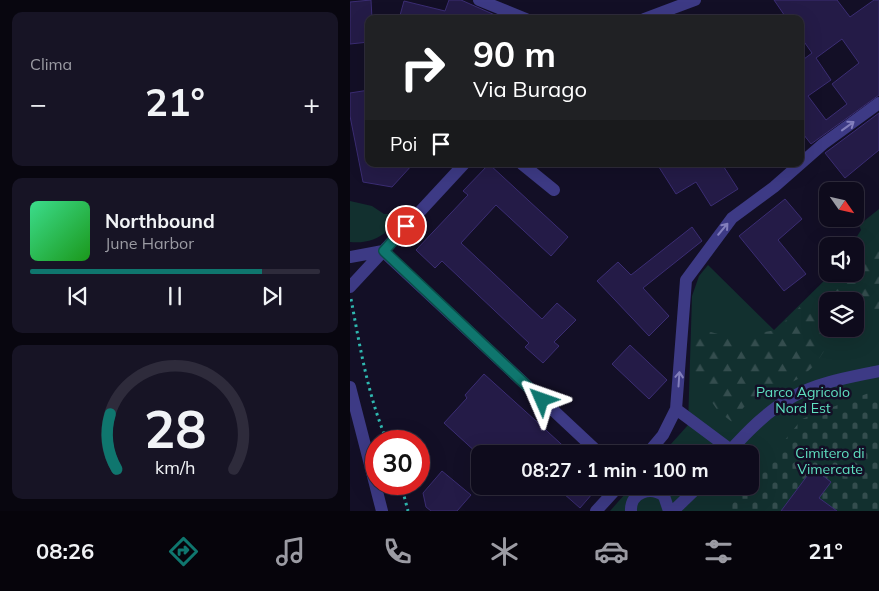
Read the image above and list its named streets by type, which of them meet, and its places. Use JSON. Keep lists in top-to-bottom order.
{
  "parks": ["Parco Agricolo Nord Est", "Cimitero di Vimercate"],
  "north": "bottom right",
  "page": {
    "tile": "Clima",
    "turn": ["90 m", "Via Burago"],
    "heat": ["−", "21°", "+"],
    "then": "Poi",
    "song": ["Northbound", "June Harbor"],
    "limit": "30",
    "trip": "08:27 · 1 min · 100 m",
    "tabs": ["08:26", "21°"],
    "gauge": ["28", "km/h"]
  }
}
